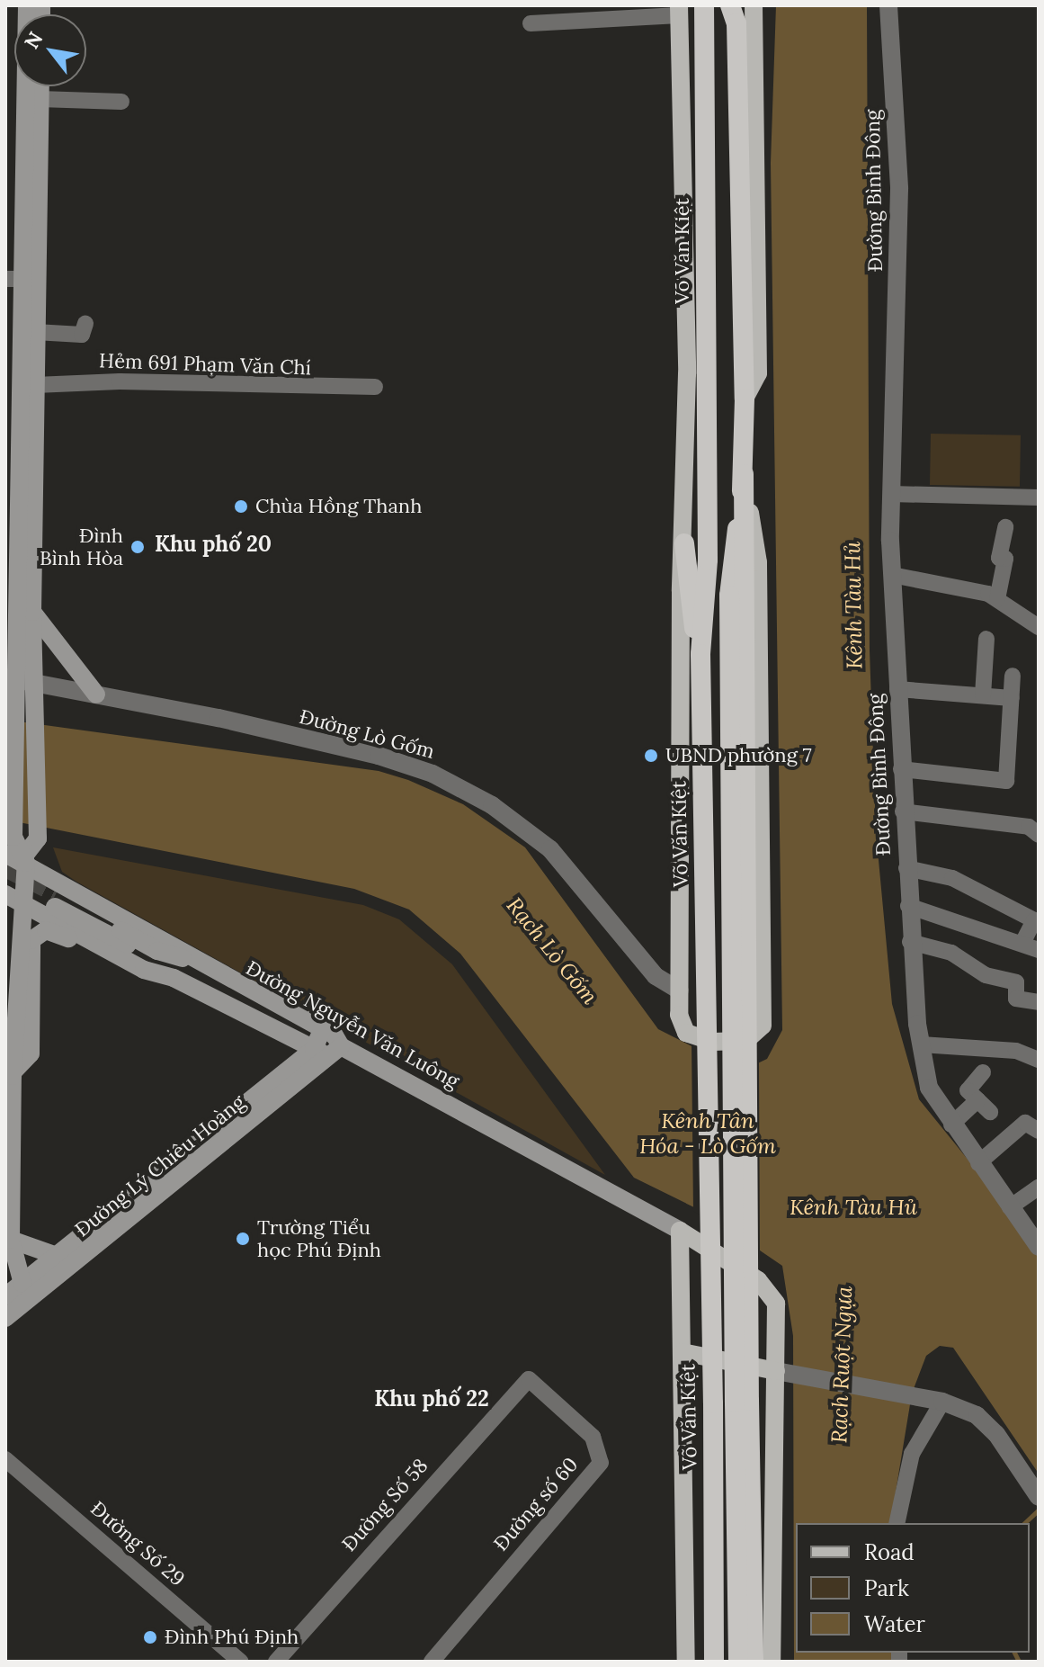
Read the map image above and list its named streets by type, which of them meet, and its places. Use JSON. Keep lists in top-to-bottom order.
{
  "streets": {
    "highway": ["Võ Văn Kiệt"],
    "main road": ["Đường Nguyễn Văn Luông", "Đường Lý Chiêu Hoàng"],
    "street": [
      "Đường Bình Đông",
      "Hẻm 691 Phạm Văn Chí",
      "Đường Lò Gốm",
      "Đường số 60",
      "Đường Số 58",
      "Đường Số 29"
    ]
  },
  "crossings": [
    ["Võ Văn Kiệt", "Đường Lò Gốm"],
    ["Võ Văn Kiệt", "Đường Nguyễn Văn Luông"],
    ["Đường Nguyễn Văn Luông", "Đường Lý Chiêu Hoàng"],
    ["Đường số 60", "Đường Số 58"]
  ],
  "districts": ["Khu phố 20", "Khu phố 22"],
  "water": [
    "Kênh Tàu Hủ",
    "Rạch Lò Gốm",
    "Kênh Tân Hóa - Lò Gốm",
    "Rạch Ruột Ngựa"
  ],
  "places": [
    "Chùa Hồng Thanh",
    "Đình Bình Hòa",
    "UBND phường 7",
    "Trường Tiểu học Phú Định",
    "Đình Phú Định"
  ],
  "legend": ["Road", "Park", "Water"],
  "north": "top left"
}
